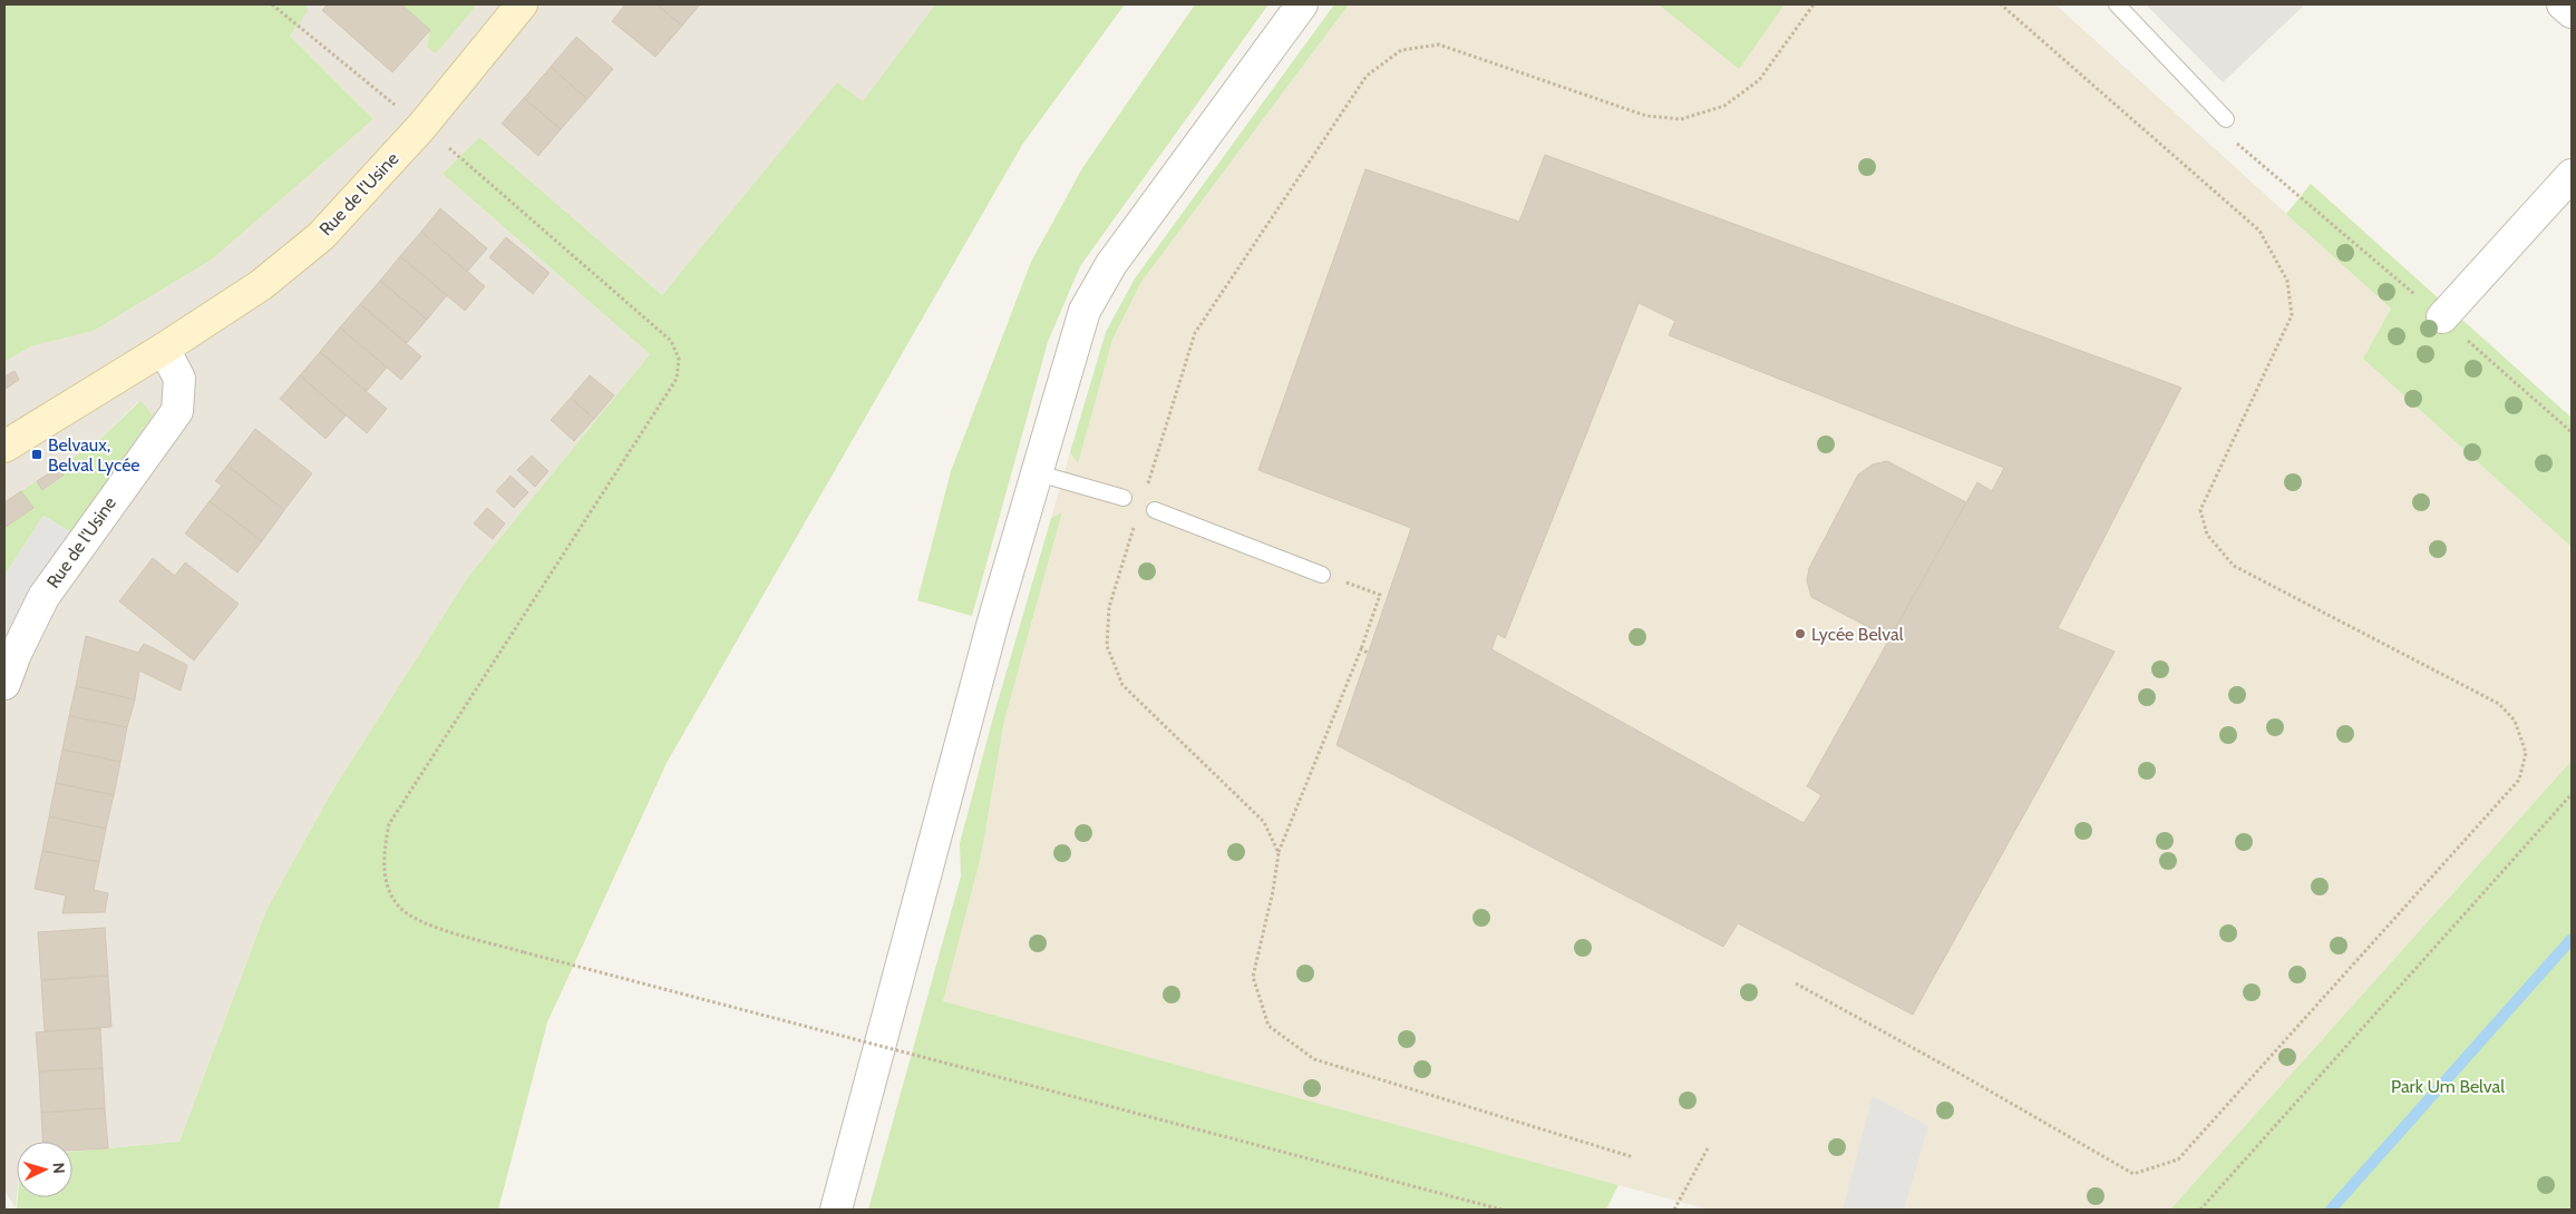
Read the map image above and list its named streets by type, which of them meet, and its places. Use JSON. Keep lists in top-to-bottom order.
{
  "streets": {
    "main road": ["Rue de l'Usine"]
  },
  "parks": ["Park Um Belval"],
  "places": {
    "transit": ["Belvaux, Belval Lycée"],
    "other": ["Lycée Belval"]
  },
  "north": "right"
}
